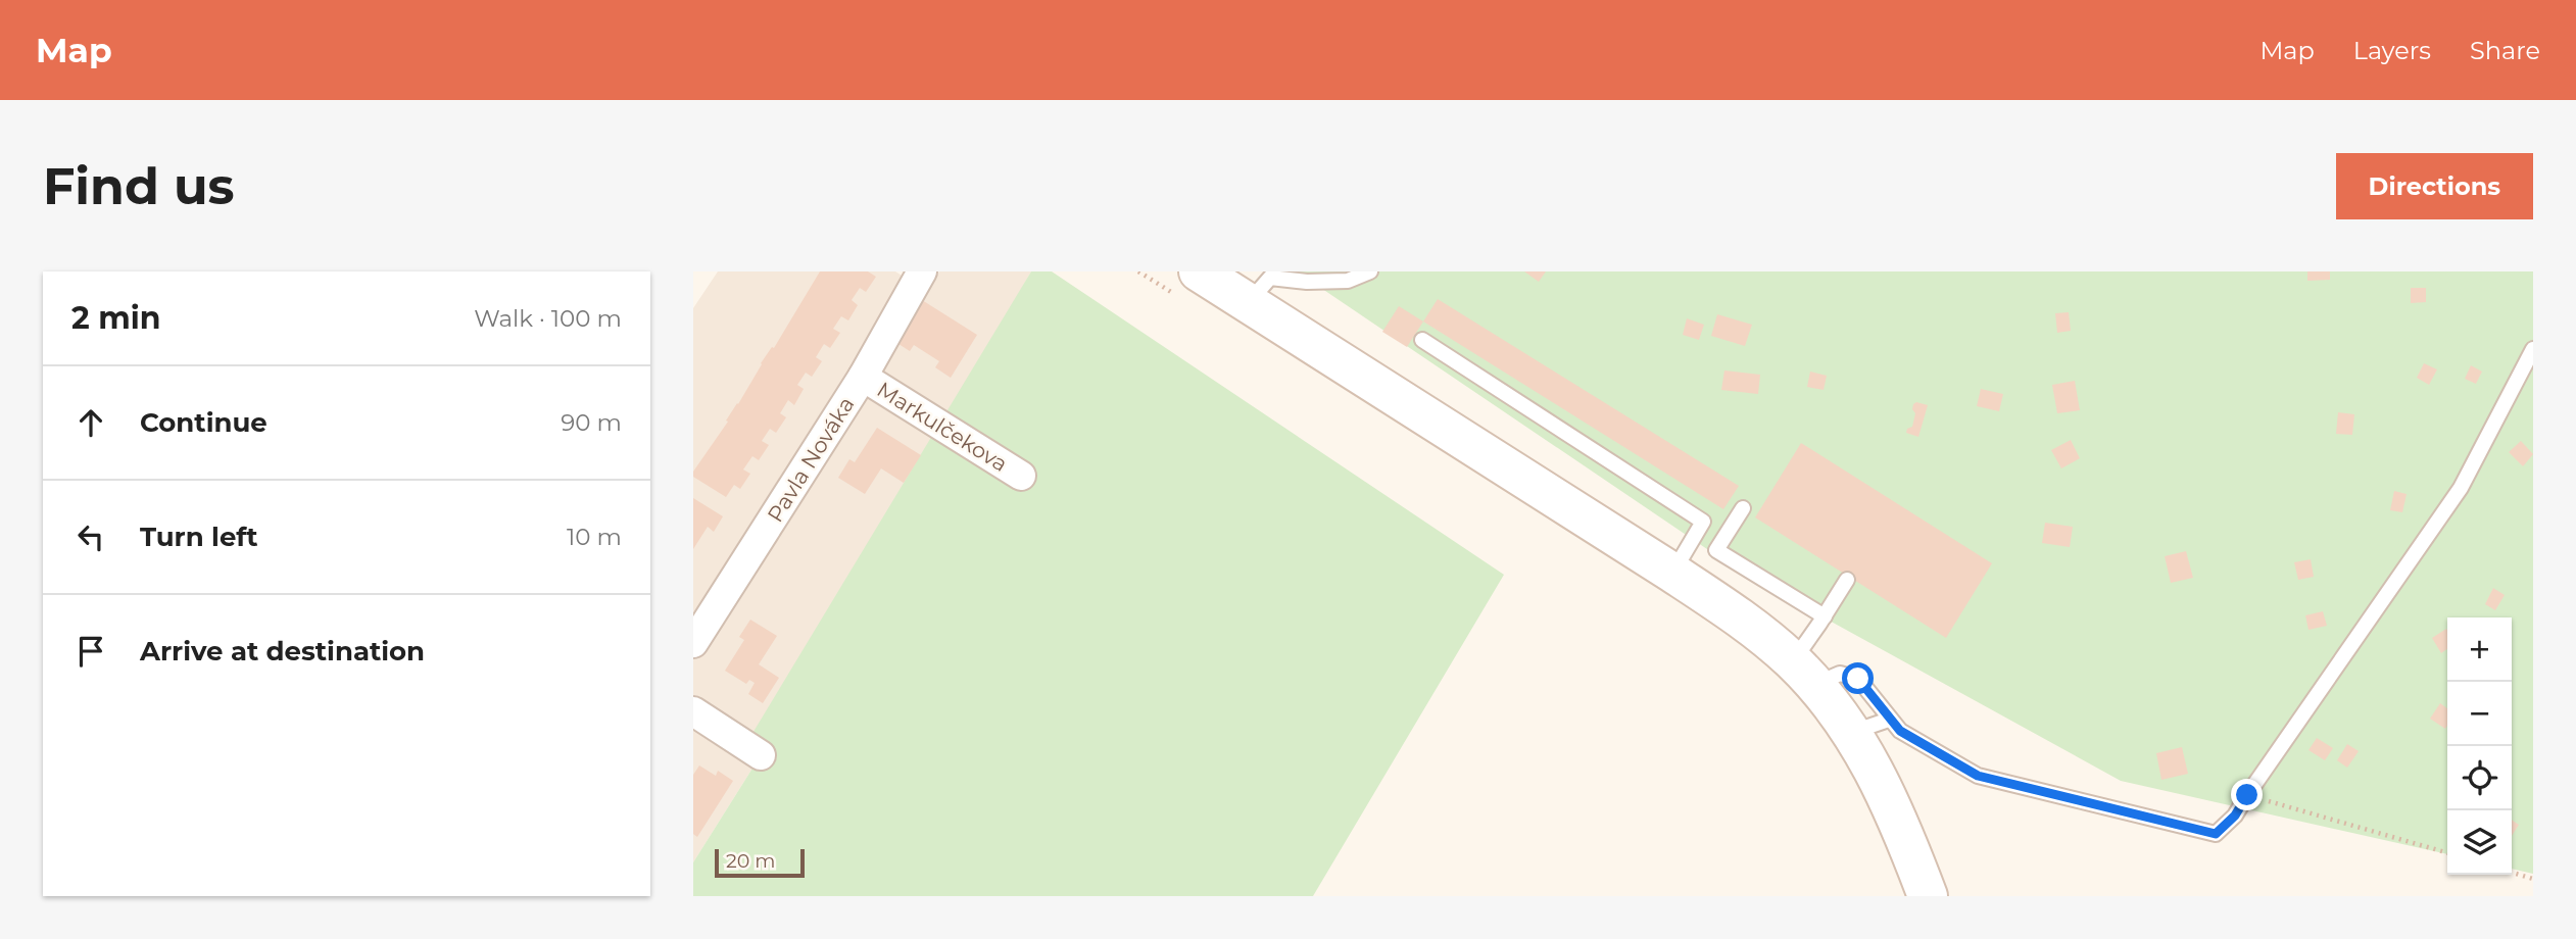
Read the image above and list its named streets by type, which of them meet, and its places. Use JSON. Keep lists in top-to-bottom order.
{
  "streets": {
    "street": ["Markulčekova", "Pavla Nováka"]
  },
  "crossings": [
    ["Markulčekova", "Pavla Nováka"]
  ],
  "scale_bar": "20 m",
  "page": {
    "header": "Map",
    "nav": ["Map", "Layers", "Share"],
    "buttons": "Directions",
    "title": "Find us",
    "heading": ["2 min", "Walk · 100 m"],
    "list": [
      ["Continue", "90 m"],
      ["Turn left", "10 m"],
      "Arrive at destination"
    ],
    "map_buttons": ["+", "−"],
    "scale": "20 m"
  }
}
